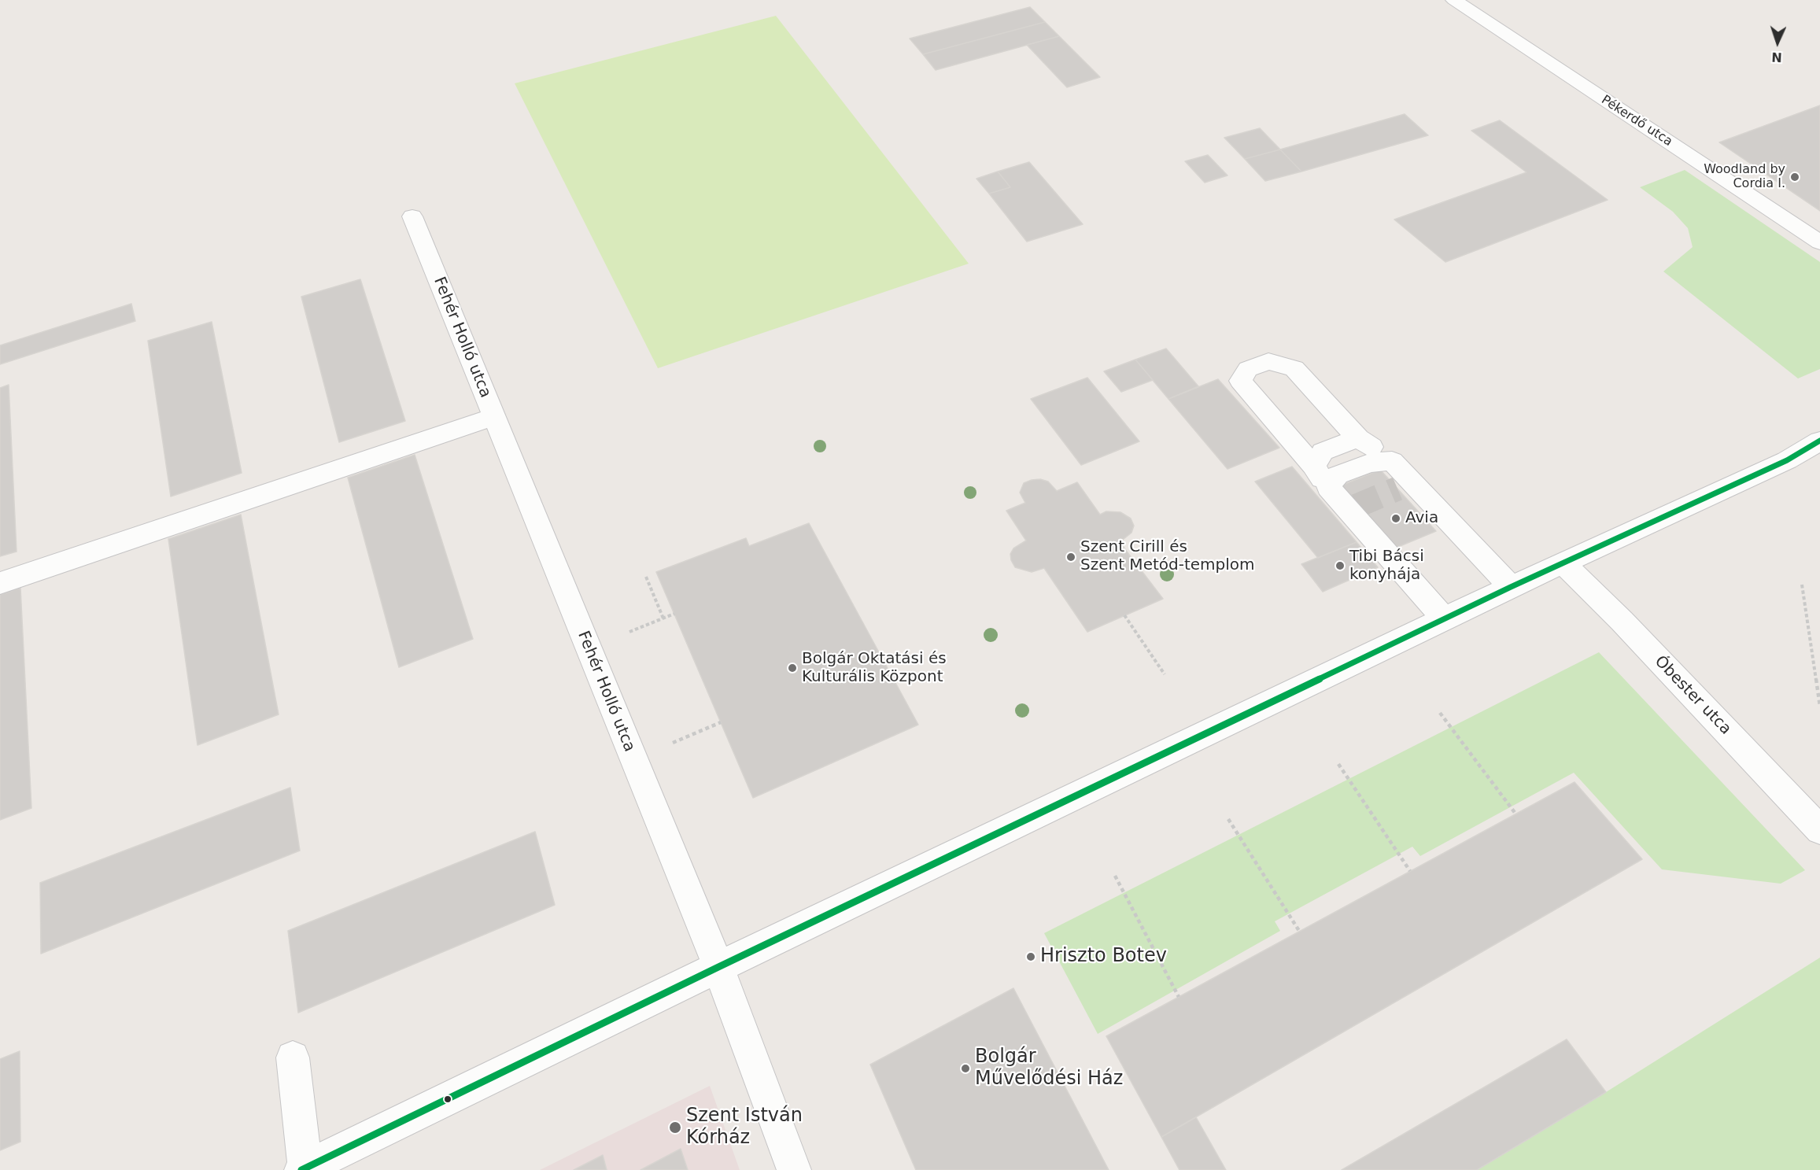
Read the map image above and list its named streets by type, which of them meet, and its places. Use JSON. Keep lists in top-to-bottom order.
{
  "streets": {
    "street": ["Pékerdő utca", "Fehér Holló utca", "Óbester utca"]
  },
  "places": [
    "Woodland by Cordia I.",
    "Avia",
    "Szent Cirill és Szent Metód-templom",
    "Tibi Bácsi konyhája",
    "Bolgár Oktatási és Kulturális Központ",
    "Hriszto Botev",
    "Bolgár Művelődési Ház",
    "Szent István Kórház"
  ],
  "north": "bottom"
}
